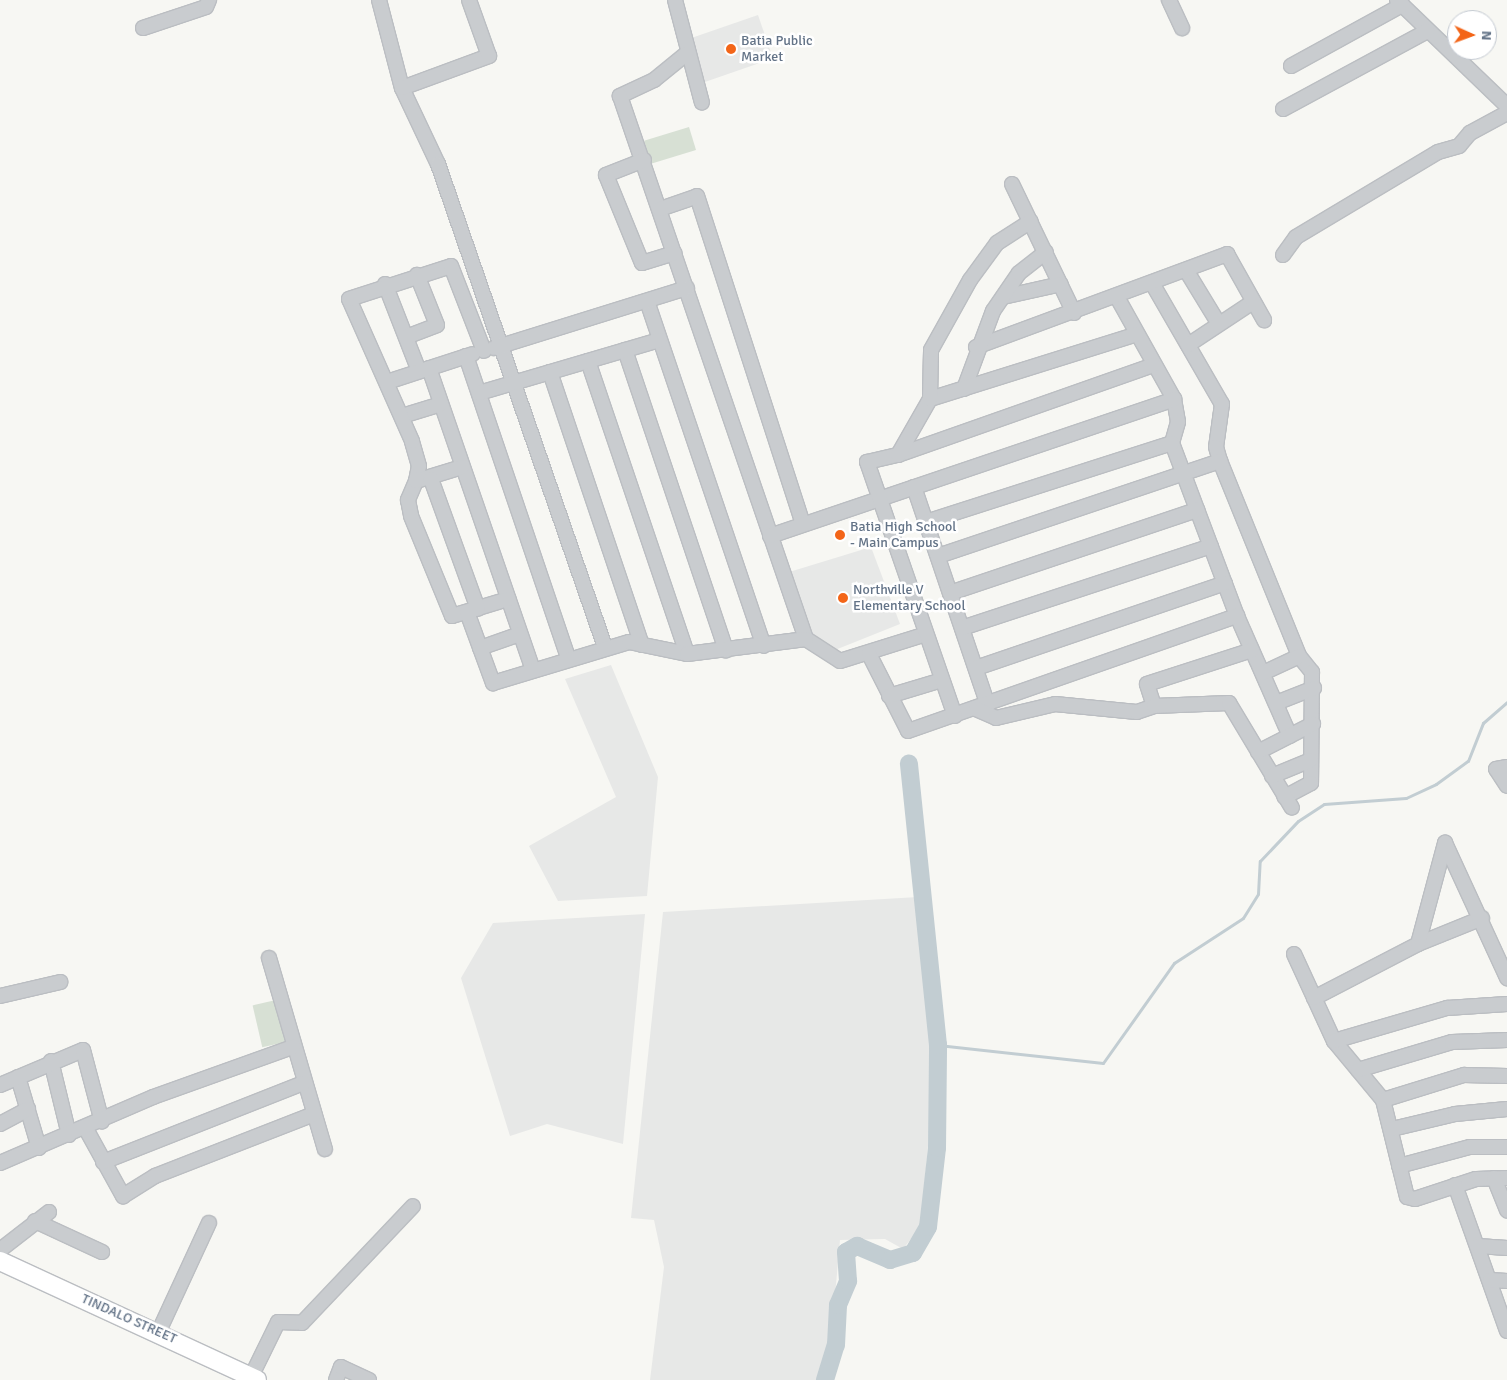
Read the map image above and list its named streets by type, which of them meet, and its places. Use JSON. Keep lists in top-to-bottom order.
{
  "streets": {
    "main road": ["TINDALO STREET"]
  },
  "places": ["Batia Public Market", "Batia High School - Main Campus", "Northville V Elementary School"],
  "north": "right"
}
